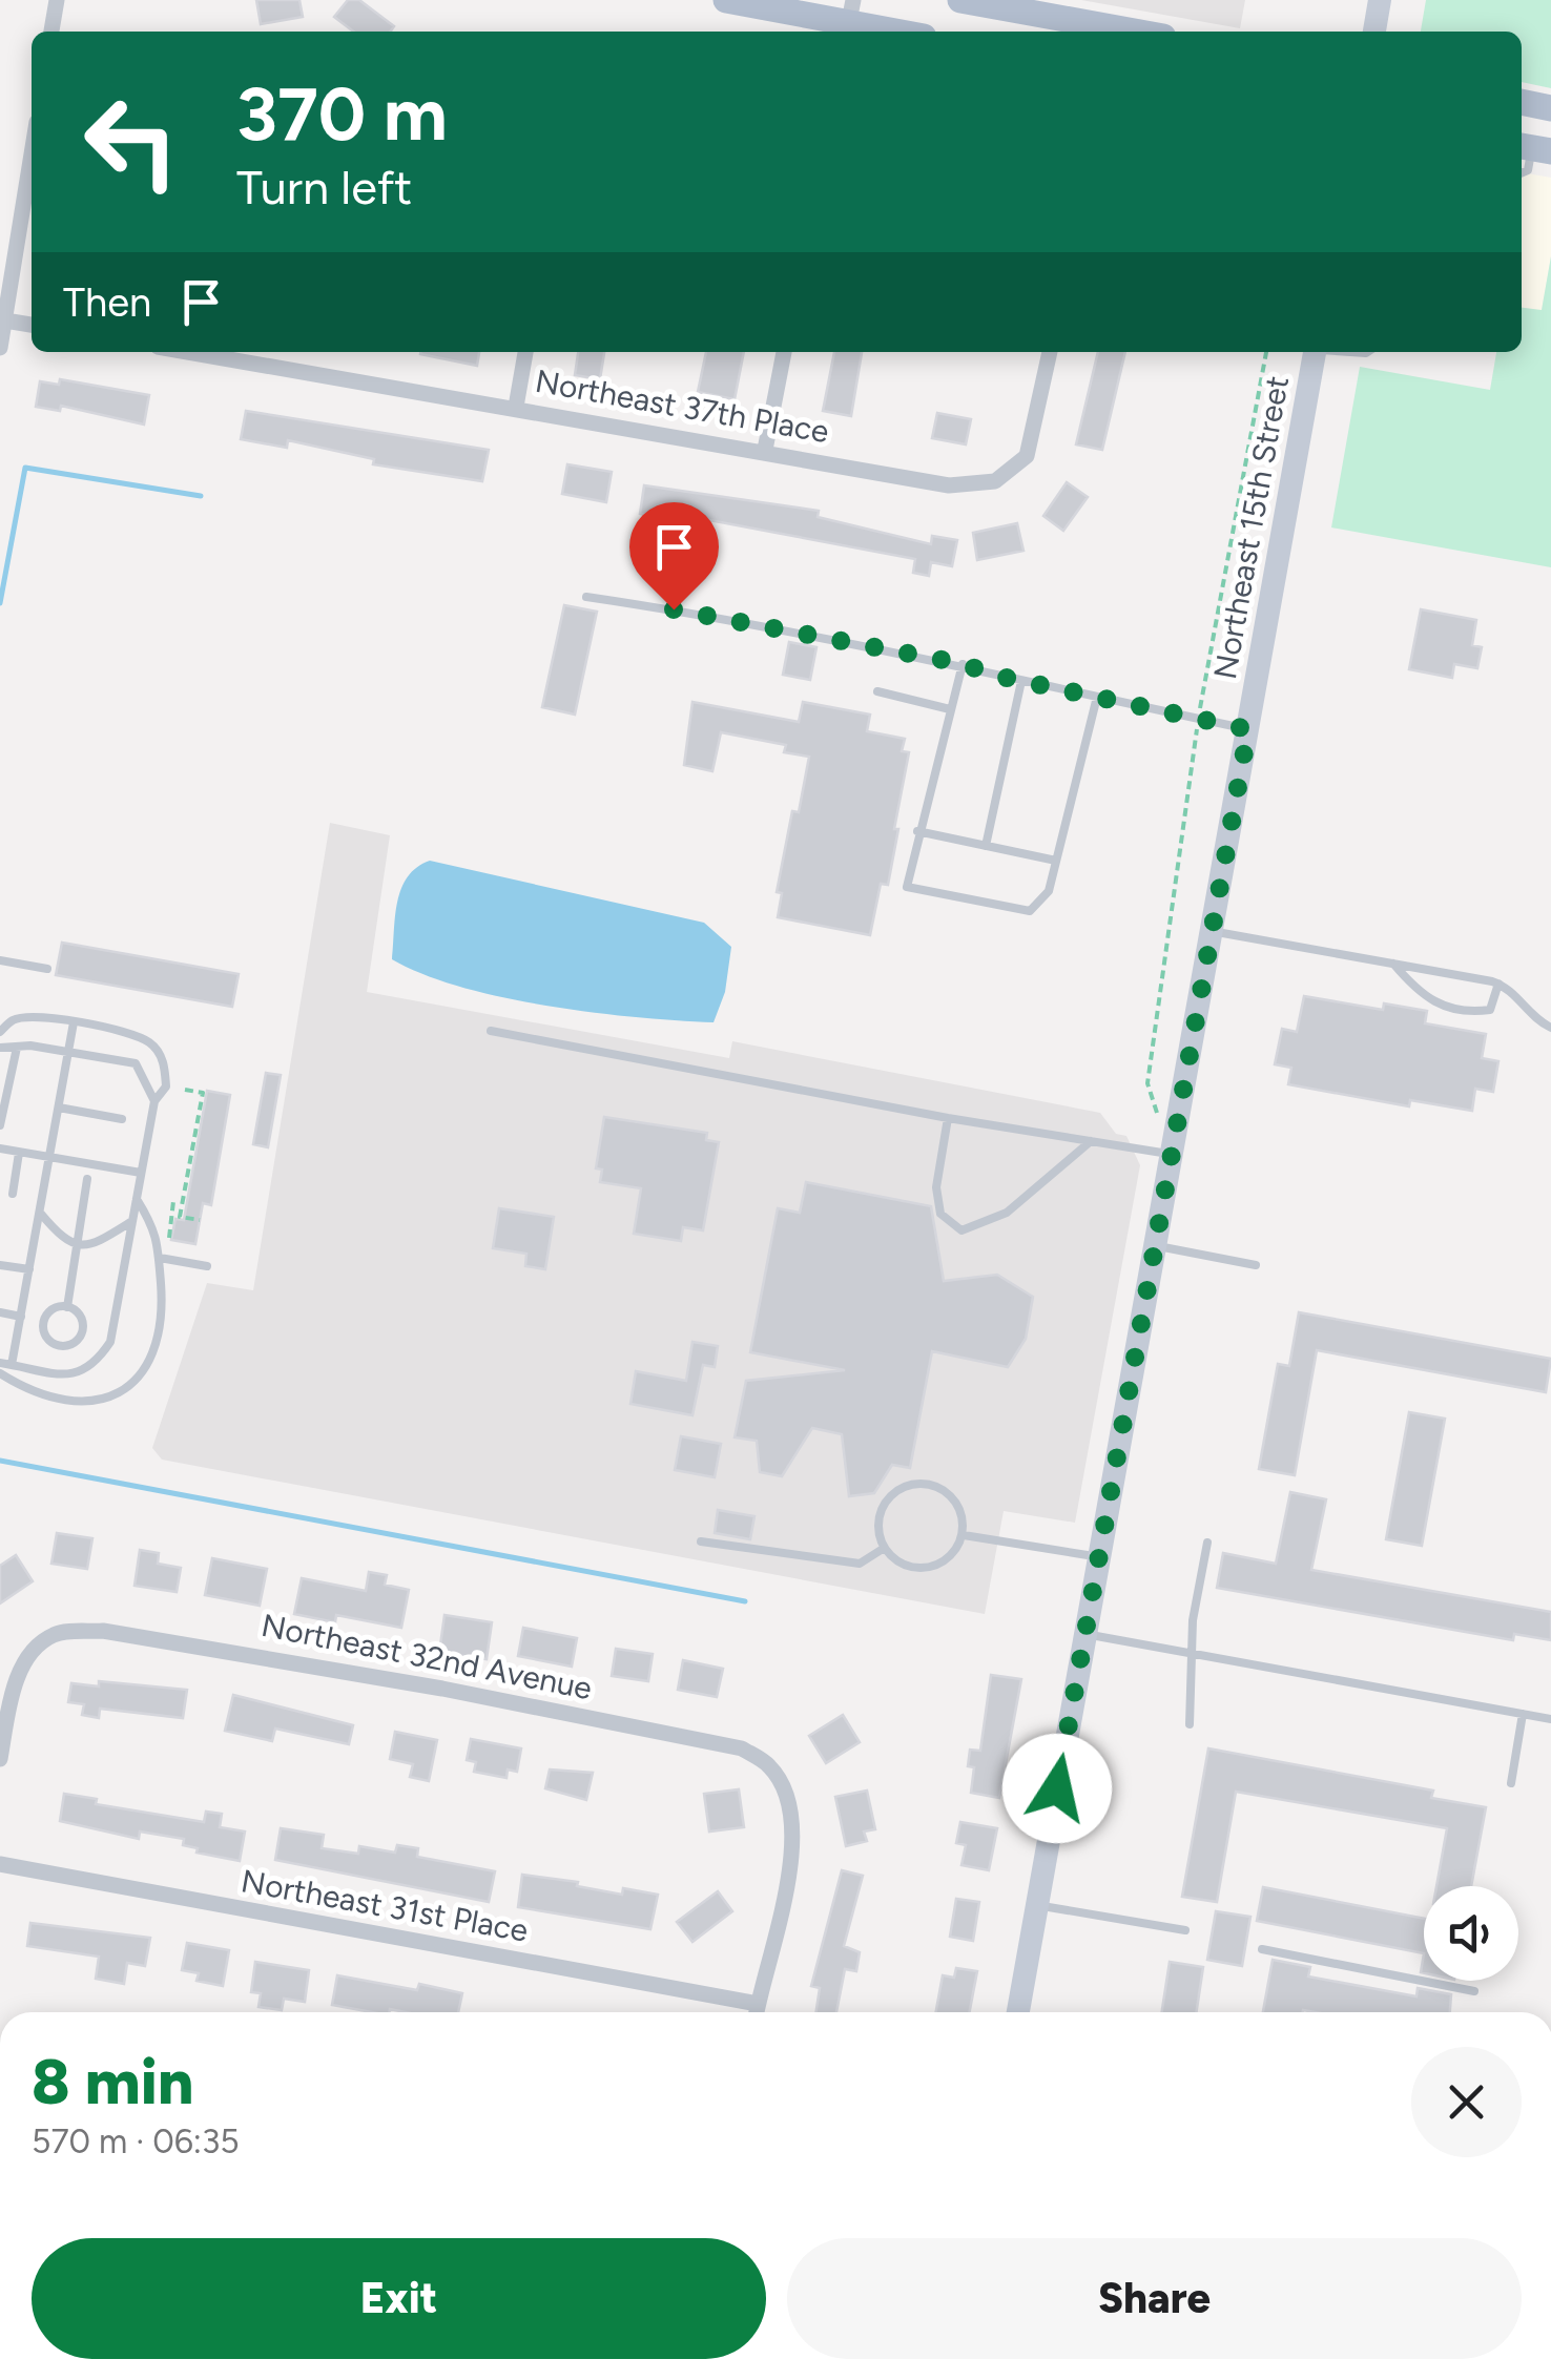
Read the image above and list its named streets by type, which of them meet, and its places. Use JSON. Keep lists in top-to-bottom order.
{
  "streets": {
    "street": [
      "Northeast 37th Place",
      "Northeast 15th Street",
      "Northeast 32nd Avenue",
      "Northeast 31st Place"
    ]
  },
  "crossings": [
    ["Northeast 32nd Avenue", "Northeast 31st Place"]
  ],
  "page": {
    "turn": ["370 m", "Turn left"],
    "then": "Then",
    "heading": ["8 min", "570 m · 06:35"],
    "buttons": ["Exit", "Share"]
  }
}
